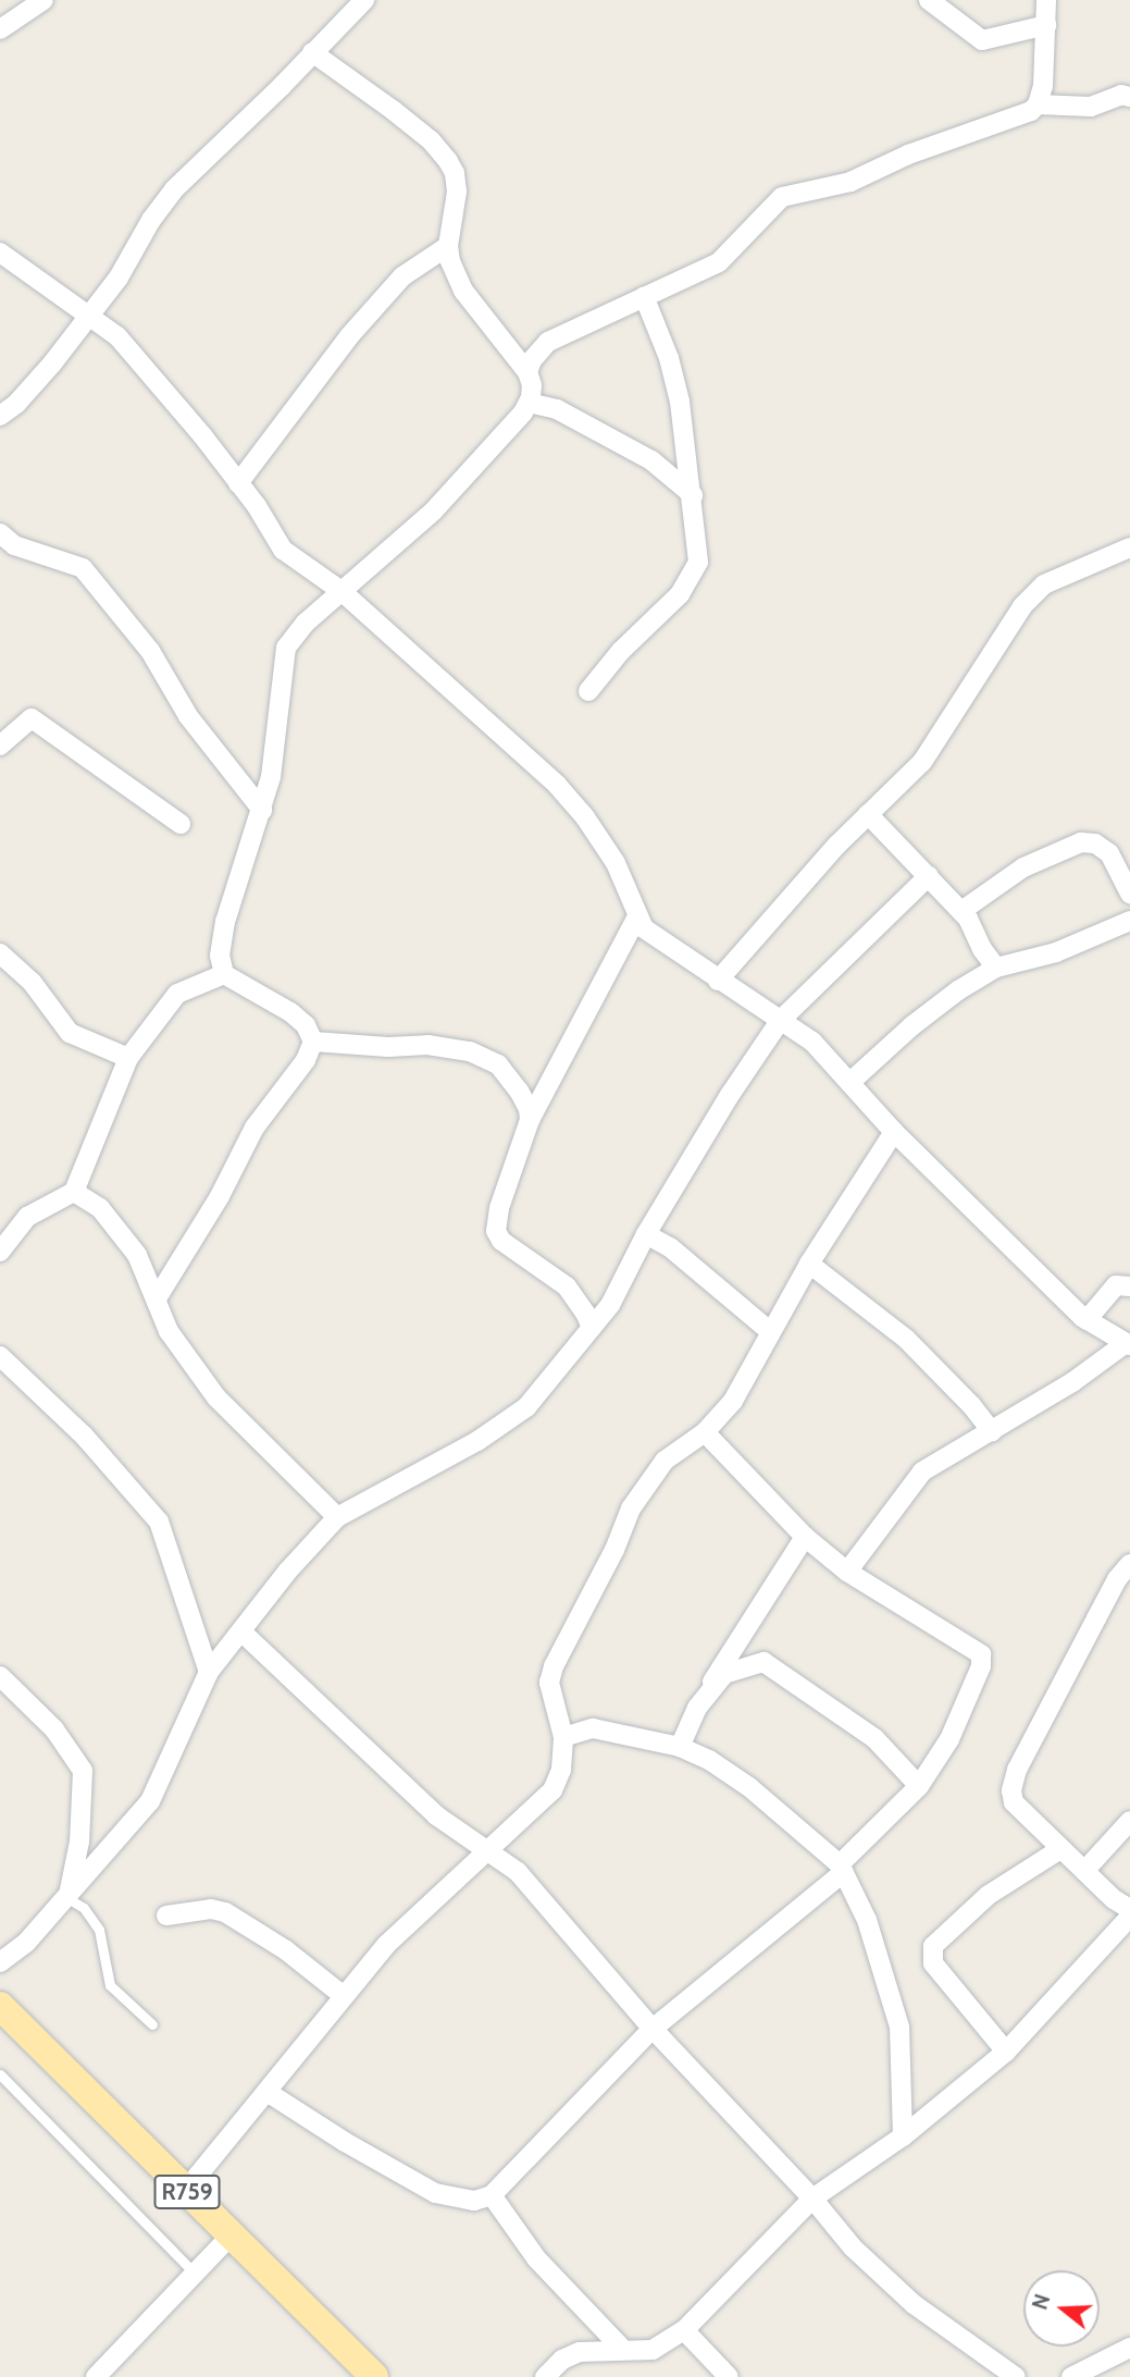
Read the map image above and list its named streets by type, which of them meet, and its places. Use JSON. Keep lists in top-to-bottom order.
{
  "streets": {
    "main road": ["R759"]
  },
  "north": "left"
}
